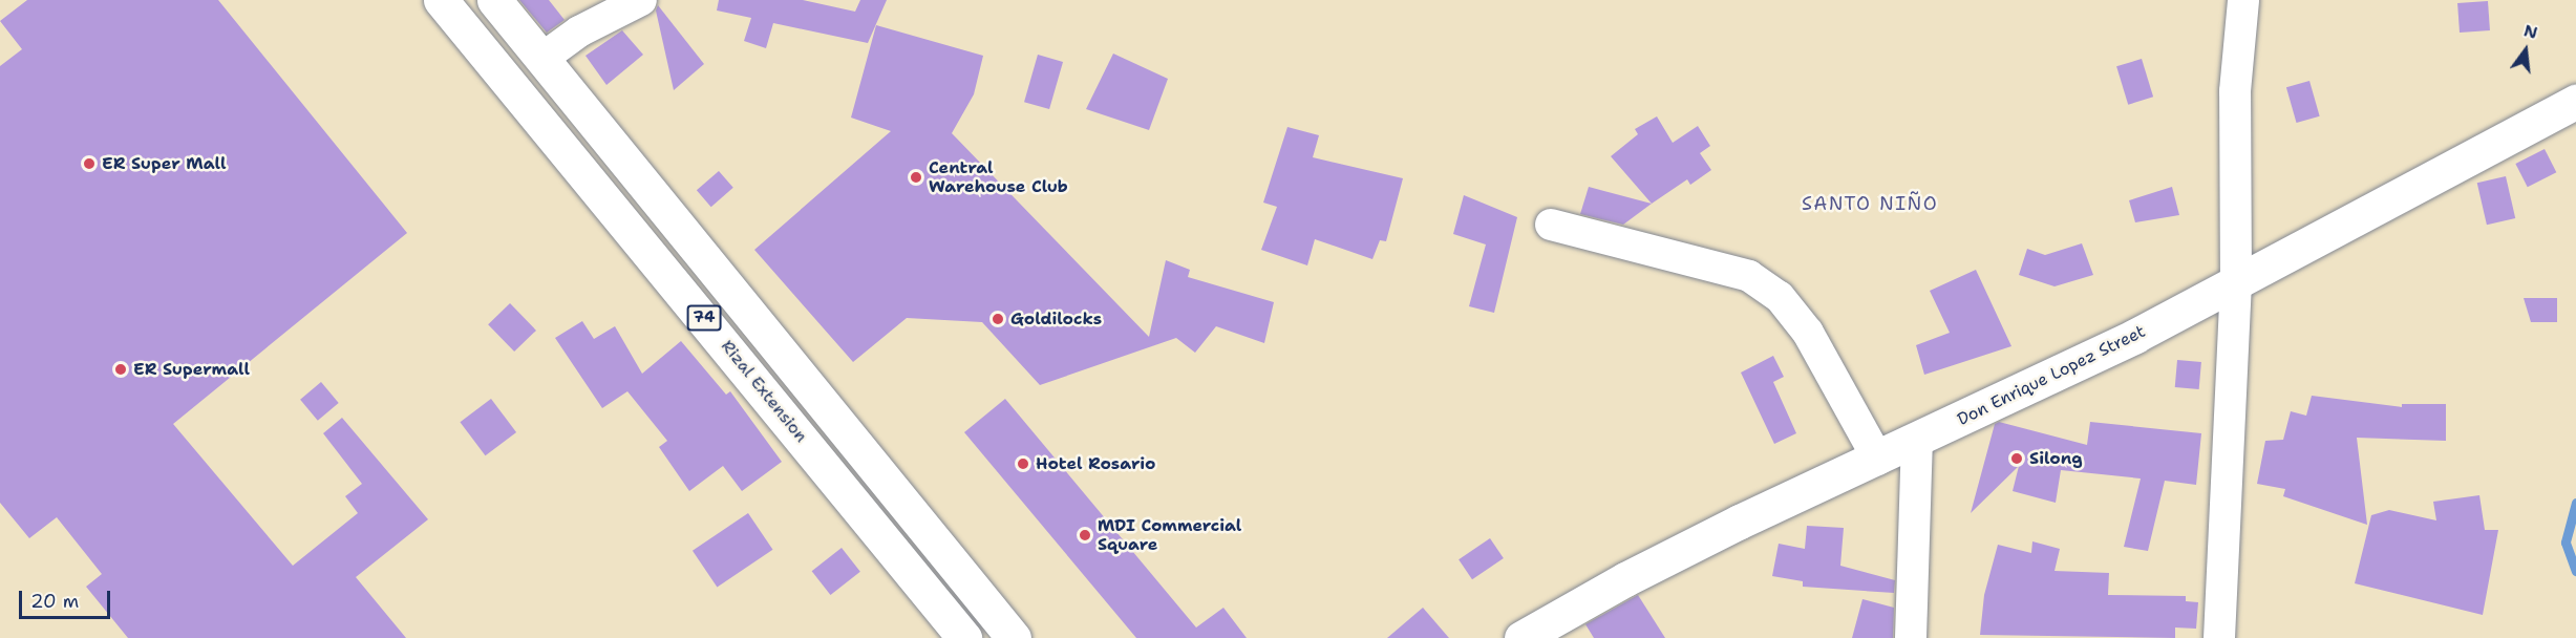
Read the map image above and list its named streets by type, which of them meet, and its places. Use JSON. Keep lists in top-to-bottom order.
{
  "streets": {
    "main road": ["74", "Don Enrique Lopez Street", "Rizal Extension"]
  },
  "districts": ["SANTO NIÑO"],
  "places": [
    "ER Super Mall",
    "Central Warehouse Club",
    "Goldilocks",
    "ER Supermall",
    "Silong",
    "Hotel Rosario",
    "MDI Commercial Square"
  ],
  "scale_bar": "20 m",
  "north": "top"
}
